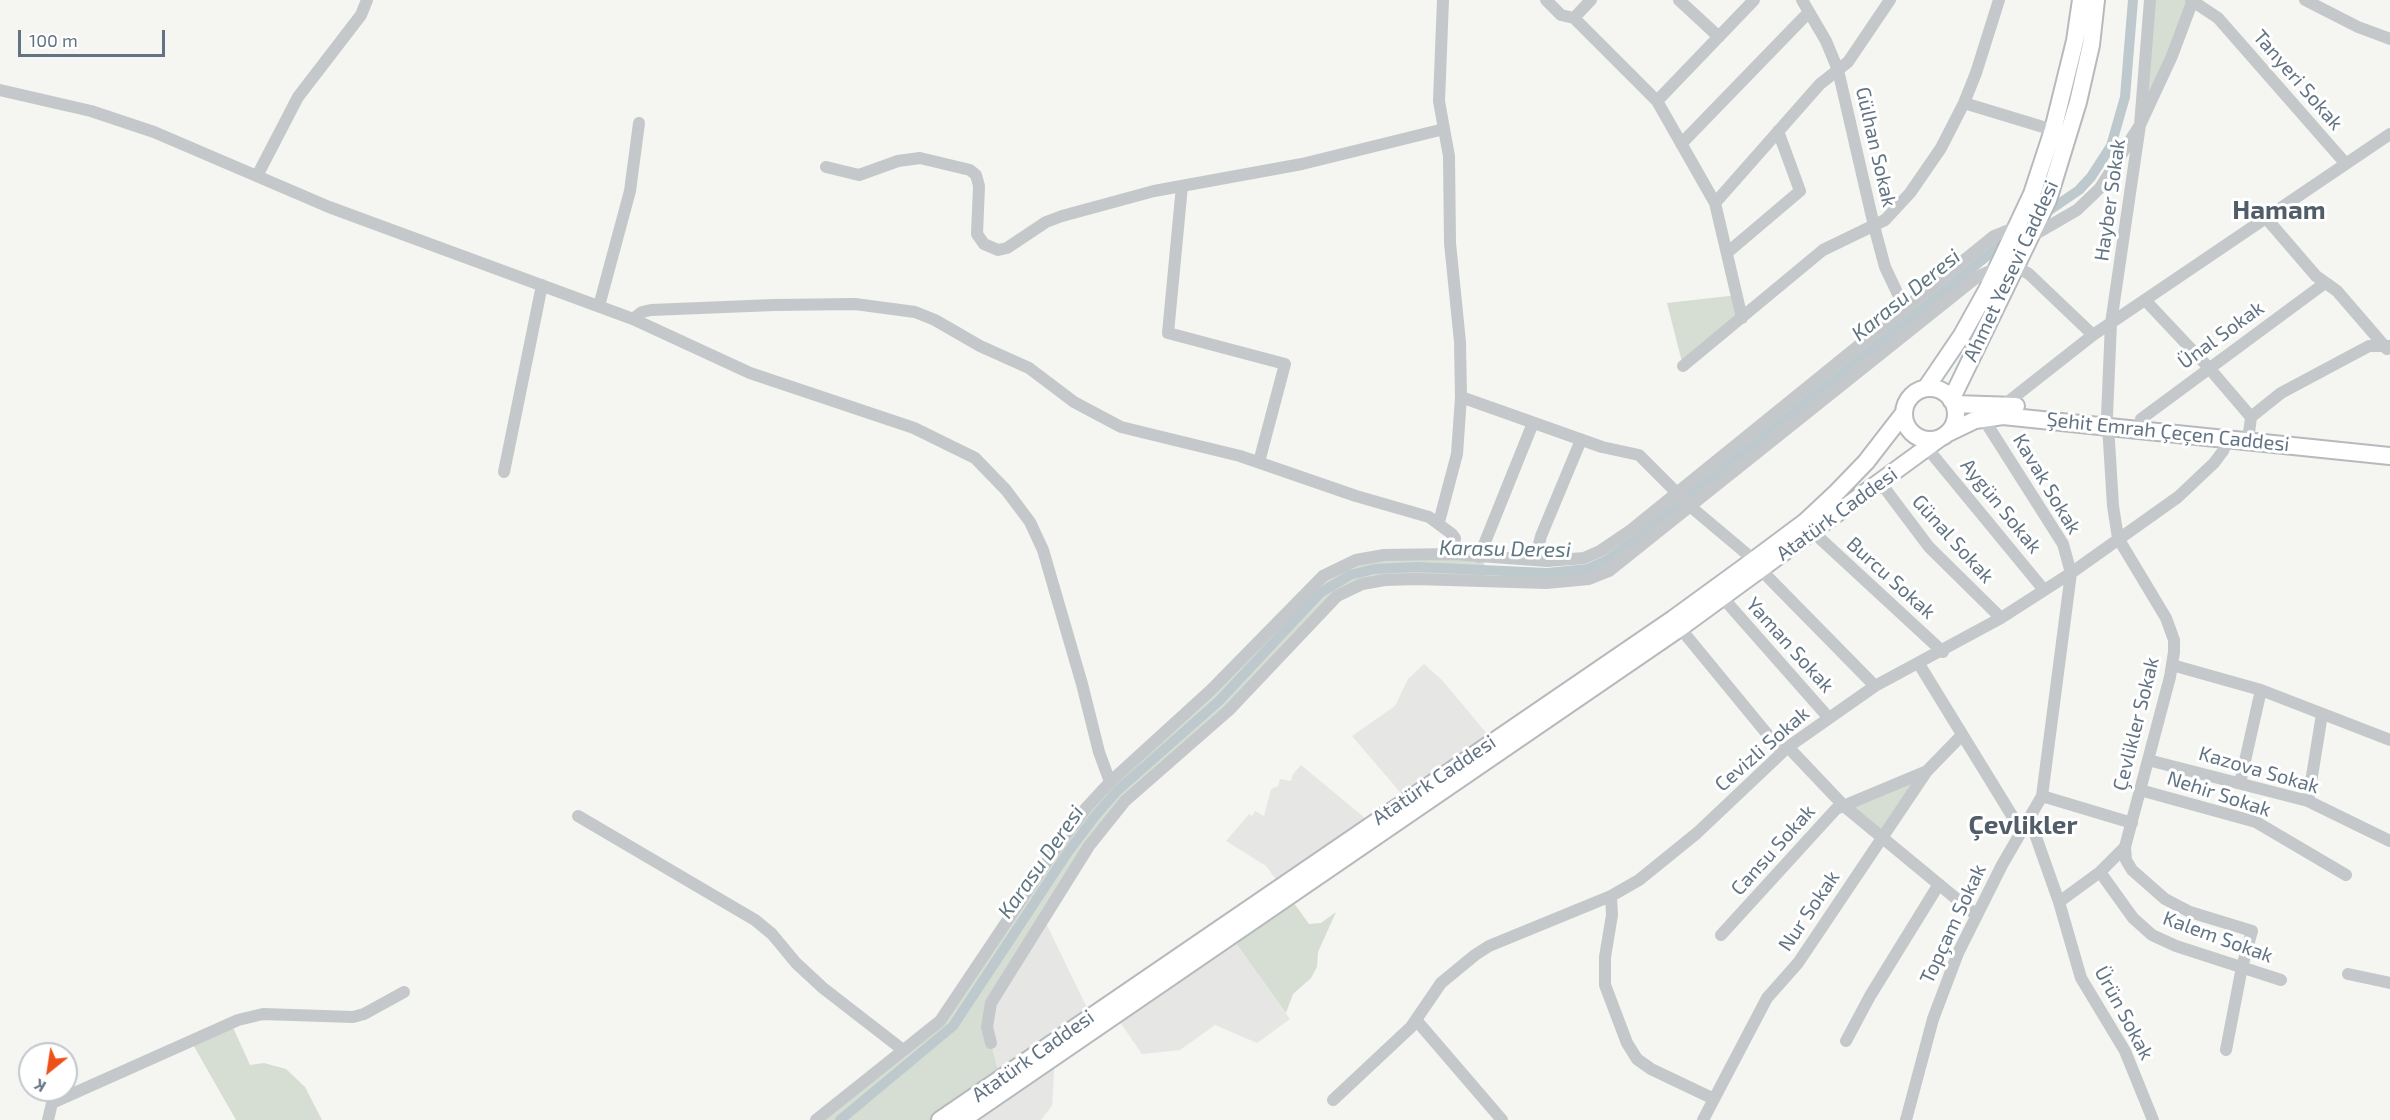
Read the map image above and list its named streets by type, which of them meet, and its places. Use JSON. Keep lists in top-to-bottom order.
{
  "streets": {
    "highway": ["Ahmet Yesevi Caddesi", "Şehit Emrah Çeçen Caddesi", "Atatürk Caddesi"],
    "street": [
      "Tanyeri Sokak",
      "Gülhan Sokak",
      "Hayber Sokak",
      "Ünal Sokak",
      "Kavak Sokak",
      "Aygün Sokak",
      "Günal Sokak",
      "Burcu Sokak",
      "Yaman Sokak",
      "Çevlikler Sokak",
      "Cevizli Sokak",
      "Kazova Sokak",
      "Nehir Sokak",
      "Cansu Sokak",
      "Nur Sokak",
      "Topçam Sokak",
      "Kalem Sokak",
      "Ürün Sokak"
    ]
  },
  "crossings": [
    ["Tanyeri Sokak", "Hayber Sokak"],
    ["Hayber Sokak", "Şehit Emrah Çeçen Caddesi"],
    ["Hayber Sokak", "Çevlikler Sokak"],
    ["Hayber Sokak", "Cevizli Sokak"],
    ["Ahmet Yesevi Caddesi", "Şehit Emrah Çeçen Caddesi"],
    ["Ahmet Yesevi Caddesi", "Aygün Sokak"],
    ["Ahmet Yesevi Caddesi", "Atatürk Caddesi"],
    ["Ünal Sokak", "Şehit Emrah Çeçen Caddesi"],
    ["Şehit Emrah Çeçen Caddesi", "Kavak Sokak"],
    ["Şehit Emrah Çeçen Caddesi", "Aygün Sokak"],
    ["Şehit Emrah Çeçen Caddesi", "Atatürk Caddesi"],
    ["Şehit Emrah Çeçen Caddesi", "Cevizli Sokak"],
    ["Kavak Sokak", "Cevizli Sokak"],
    ["Kavak Sokak", "Topçam Sokak"],
    ["Aygün Sokak", "Atatürk Caddesi"],
    ["Aygün Sokak", "Cevizli Sokak"],
    ["Atatürk Caddesi", "Günal Sokak"],
    ["Atatürk Caddesi", "Burcu Sokak"],
    ["Atatürk Caddesi", "Yaman Sokak"],
    ["Günal Sokak", "Cevizli Sokak"],
    ["Burcu Sokak", "Cevizli Sokak"],
    ["Yaman Sokak", "Cevizli Sokak"],
    ["Çevlikler Sokak", "Cevizli Sokak"],
    ["Çevlikler Sokak", "Kazova Sokak"],
    ["Çevlikler Sokak", "Nehir Sokak"],
    ["Cevizli Sokak", "Topçam Sokak"],
    ["Cansu Sokak", "Nur Sokak"],
    ["Topçam Sokak", "Ürün Sokak"]
  ],
  "districts": ["Hamam", "Çevlikler"],
  "water": ["Karasu Deresi"],
  "scale_bar": "100 m",
  "north": "bottom left"
}
